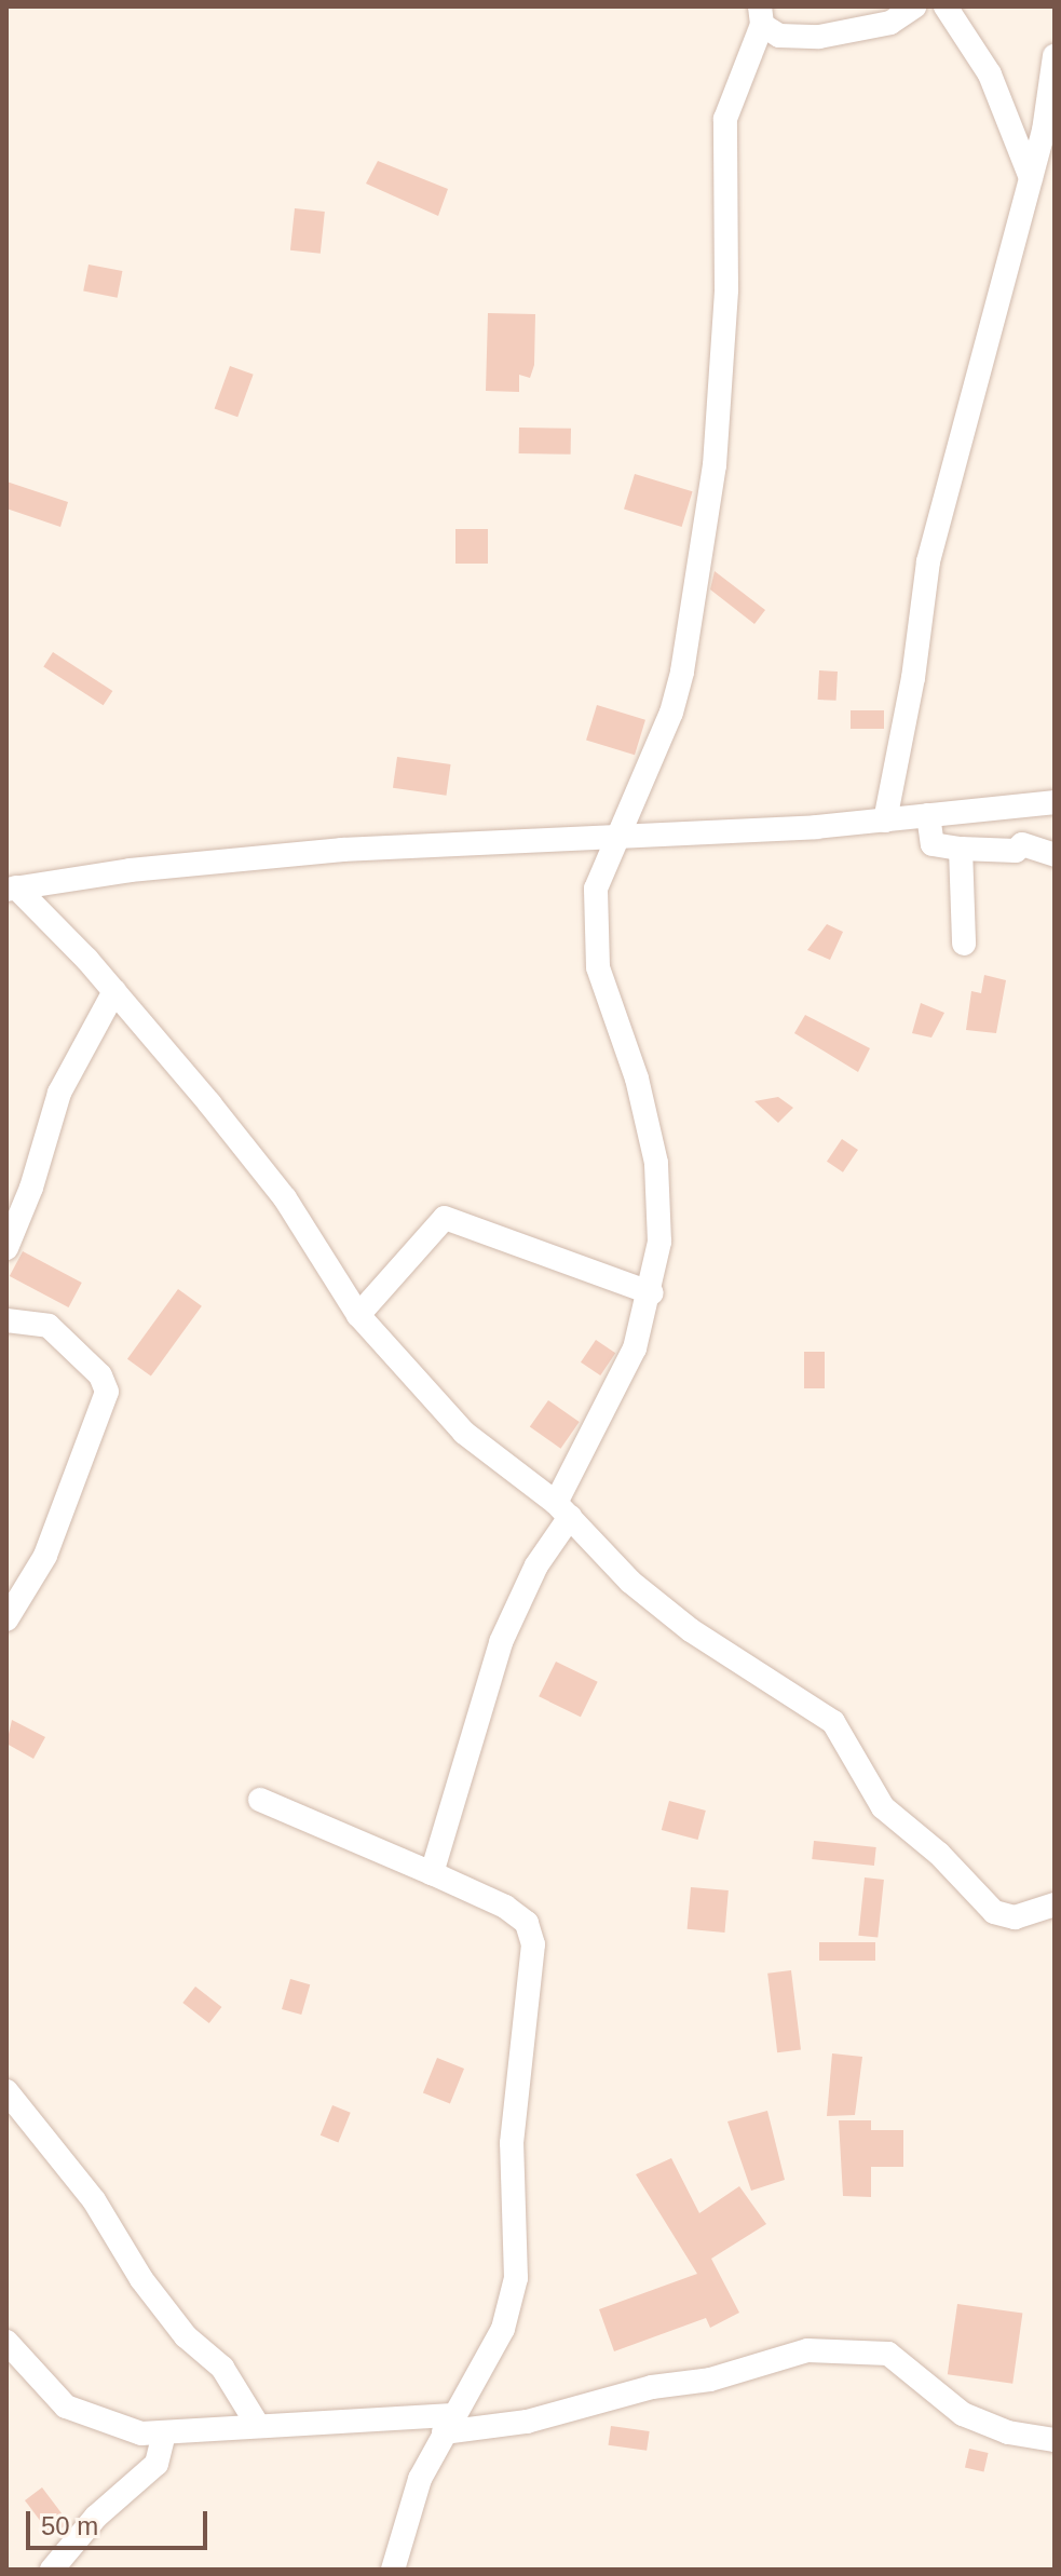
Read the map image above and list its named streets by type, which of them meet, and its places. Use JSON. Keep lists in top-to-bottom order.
{
  "scale_bar": "50 m"
}
